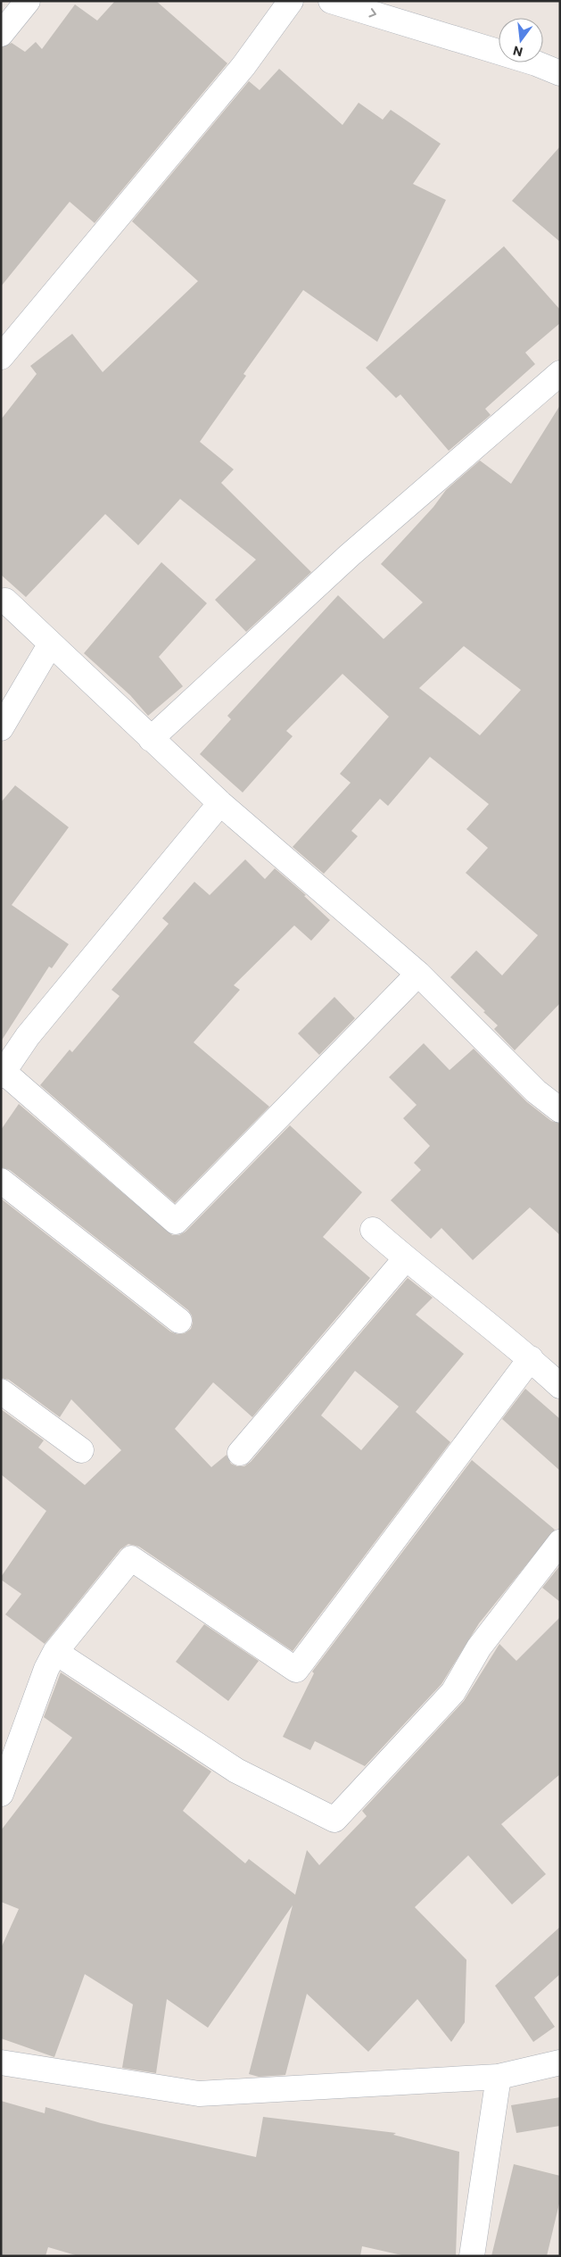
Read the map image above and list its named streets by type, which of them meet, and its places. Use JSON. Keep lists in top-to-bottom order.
{
  "north": "bottom"
}
